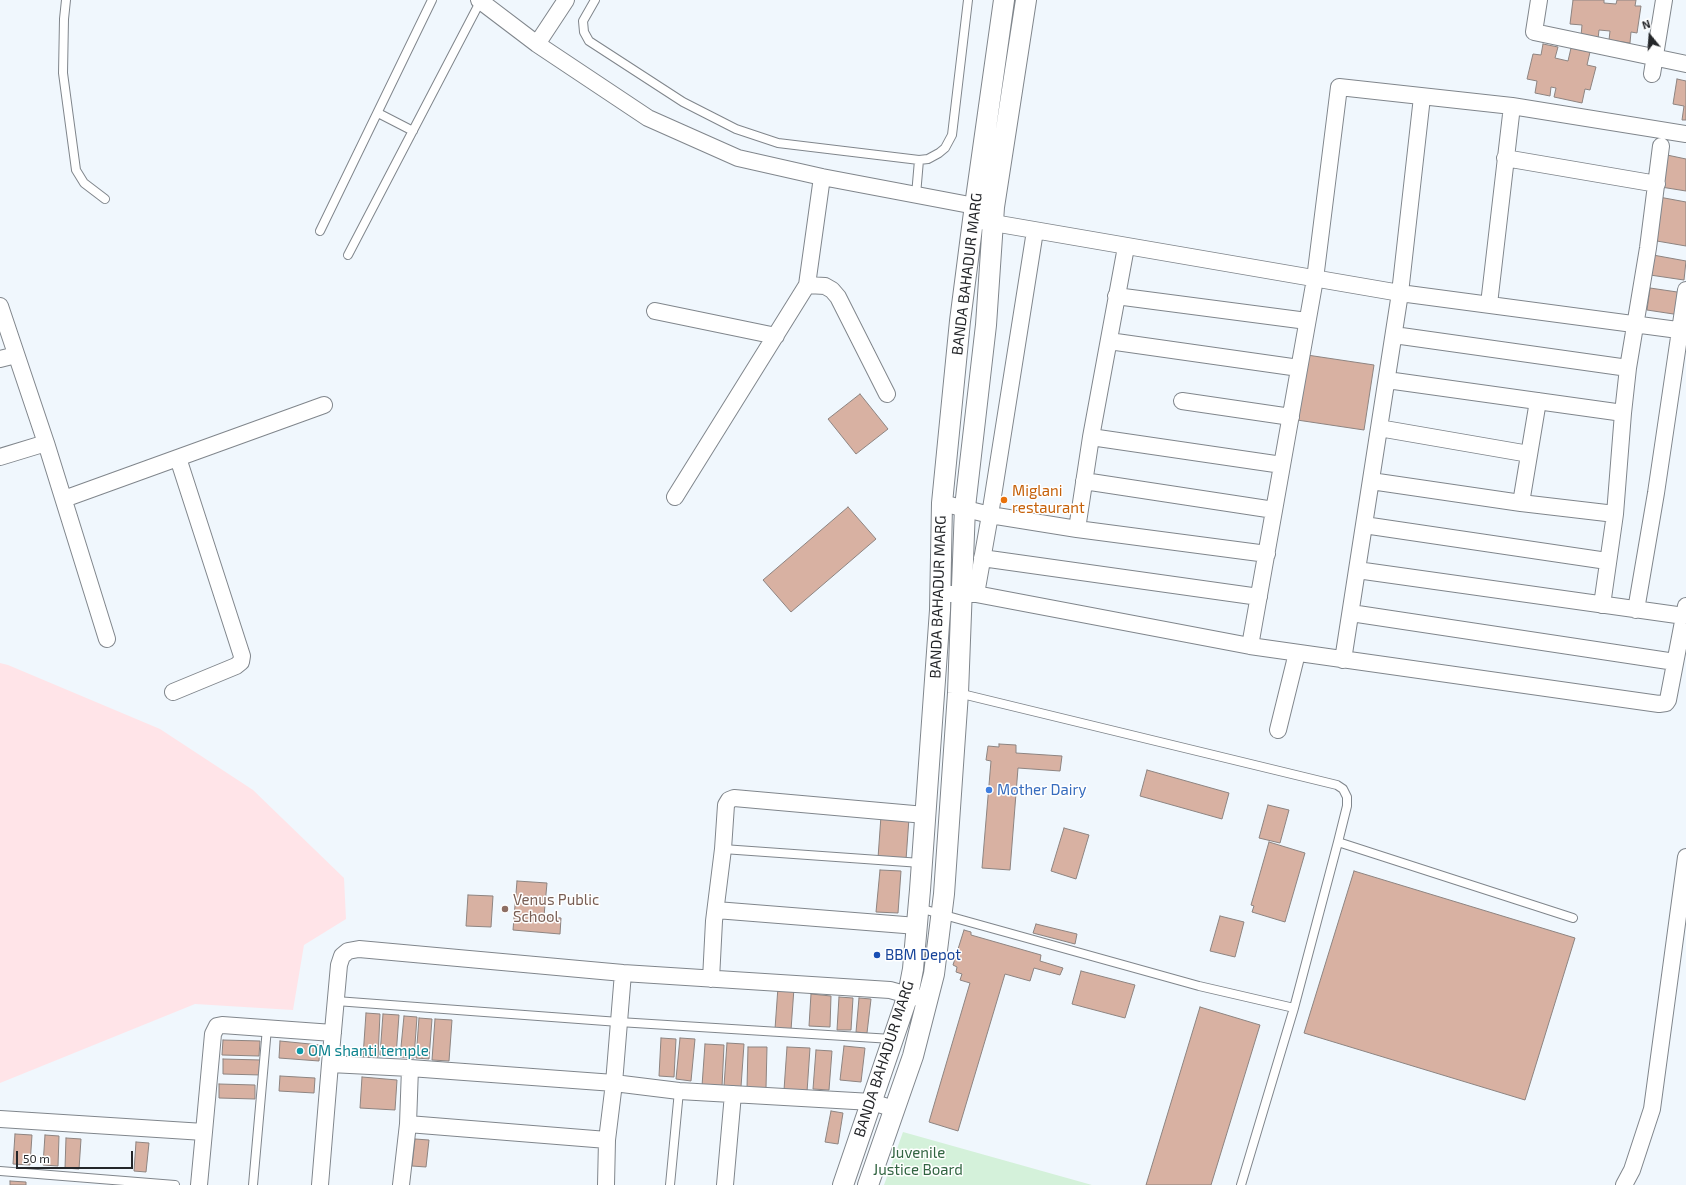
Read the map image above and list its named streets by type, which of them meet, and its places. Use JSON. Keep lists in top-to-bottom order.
{
  "streets": {
    "street": ["BANDA BAHADUR MARG"]
  },
  "parks": ["Juvenile Justice Board"],
  "places": [
    "Miglani restaurant",
    "Mother Dairy",
    "Venus Public School",
    "BBM Depot",
    "OM shanti temple"
  ],
  "scale_bar": "50 m",
  "north": "top"
}
